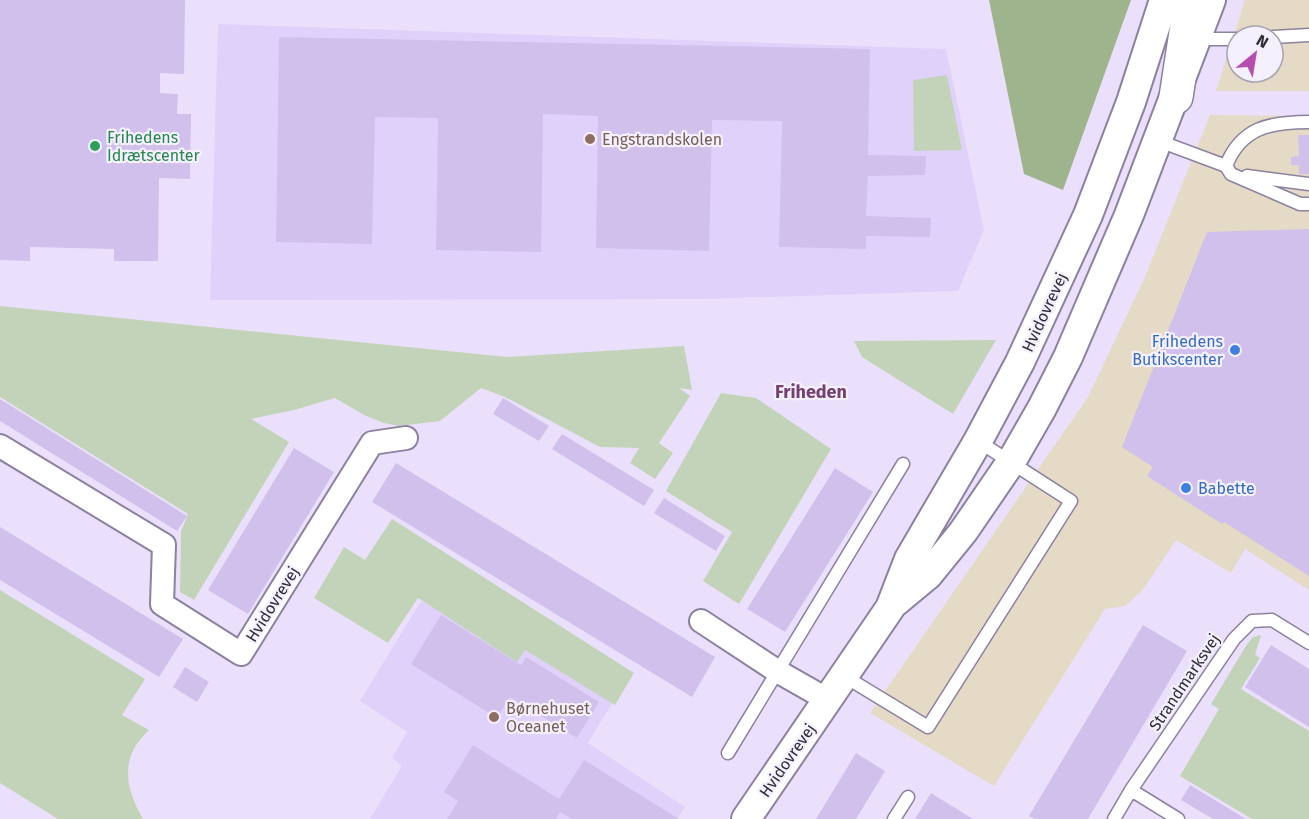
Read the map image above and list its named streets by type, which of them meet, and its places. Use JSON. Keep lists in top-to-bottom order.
{
  "streets": {
    "street": ["Hvidovrevej"],
    "lane": ["Strandmarksvej"]
  },
  "districts": ["Friheden"],
  "places": [
    "Engstrandskolen",
    "Frihedens Idrætscenter",
    "Frihedens Butikscenter",
    "Babette",
    "Børnehuset Oceanet"
  ],
  "north": "top right"
}
